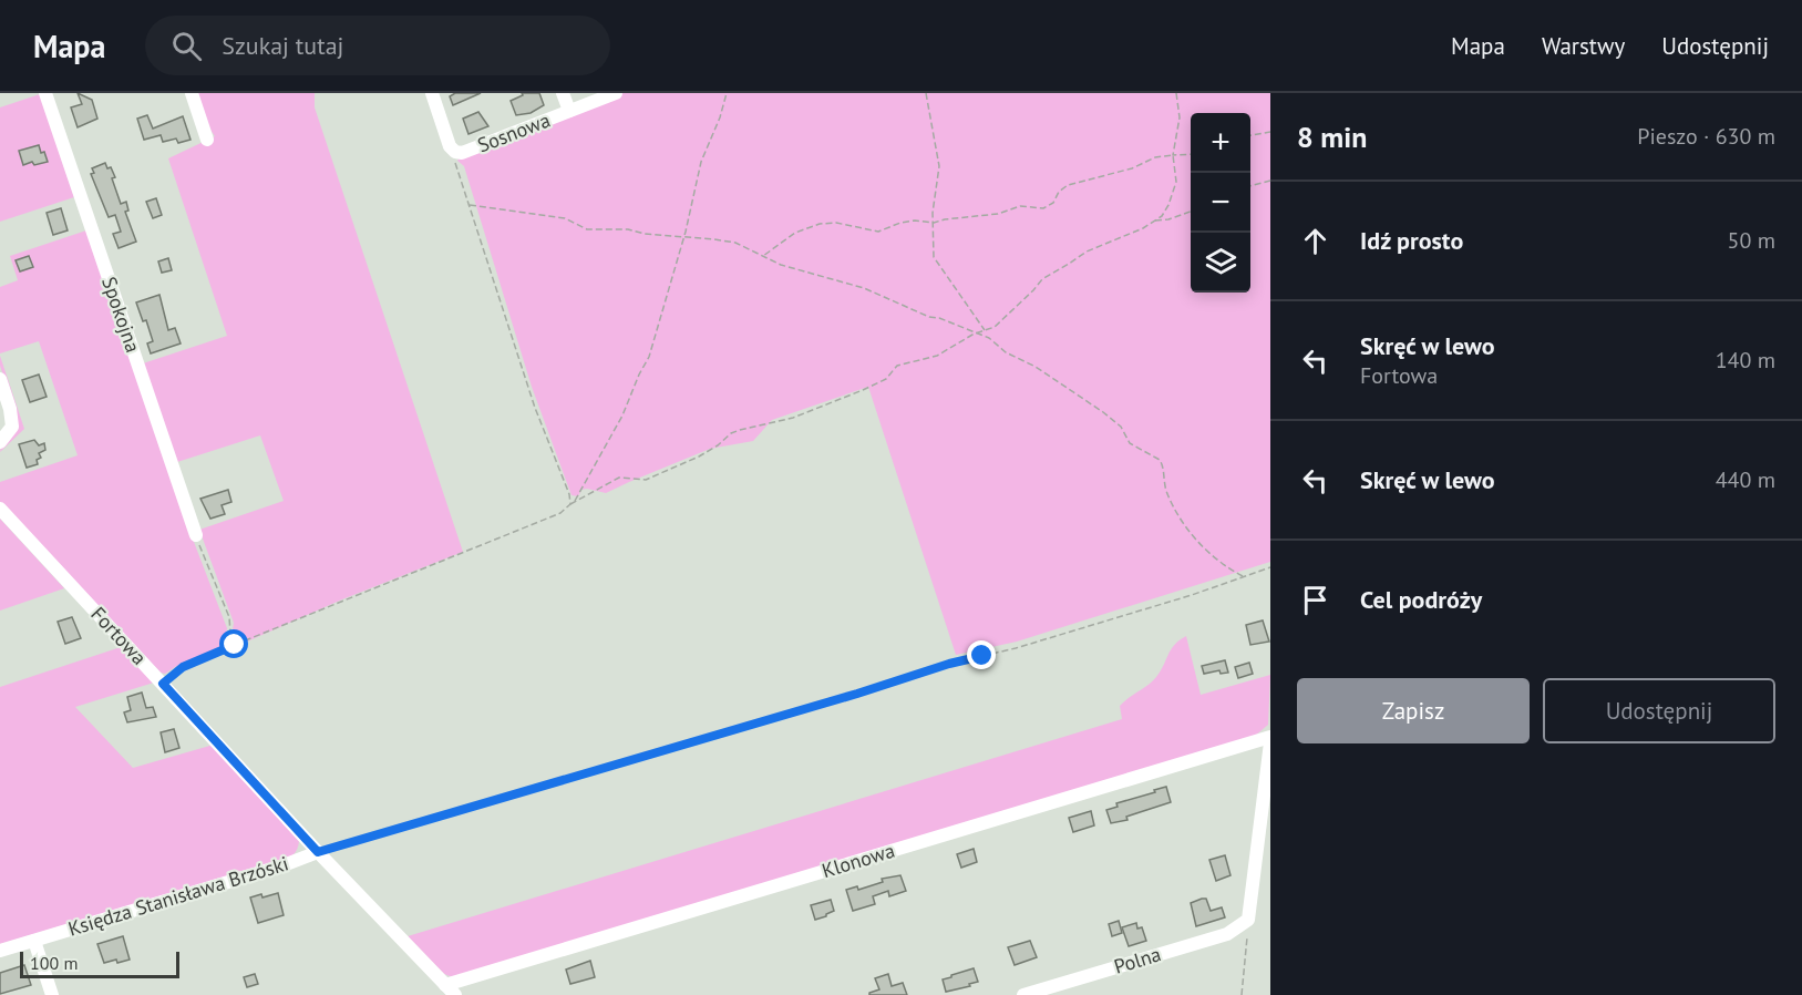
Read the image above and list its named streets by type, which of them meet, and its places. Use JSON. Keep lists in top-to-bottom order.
{
  "streets": {
    "street": [
      "Sosnowa",
      "Spokojna",
      "Fortowa",
      "Klonowa",
      "Księdza Stanisława Brzóski",
      "Polna"
    ]
  },
  "crossings": [
    ["Fortowa", "Klonowa"],
    ["Fortowa", "Księdza Stanisława Brzóski"]
  ],
  "scale_bar": "100 m",
  "page": {
    "header": "Mapa",
    "search": "Szukaj tutaj",
    "nav": ["Mapa", "Warstwy", "Udostępnij"],
    "heading": ["8 min", "Pieszo · 630 m"],
    "map_buttons": ["+", "−"],
    "list": [
      ["Idź prosto", "50 m"],
      ["Skręć w lewo", "Fortowa", "140 m"],
      ["Skręć w lewo", "440 m"],
      "Cel podróży"
    ],
    "buttons": ["Zapisz", "Udostępnij"],
    "scale": "100 m"
  }
}
